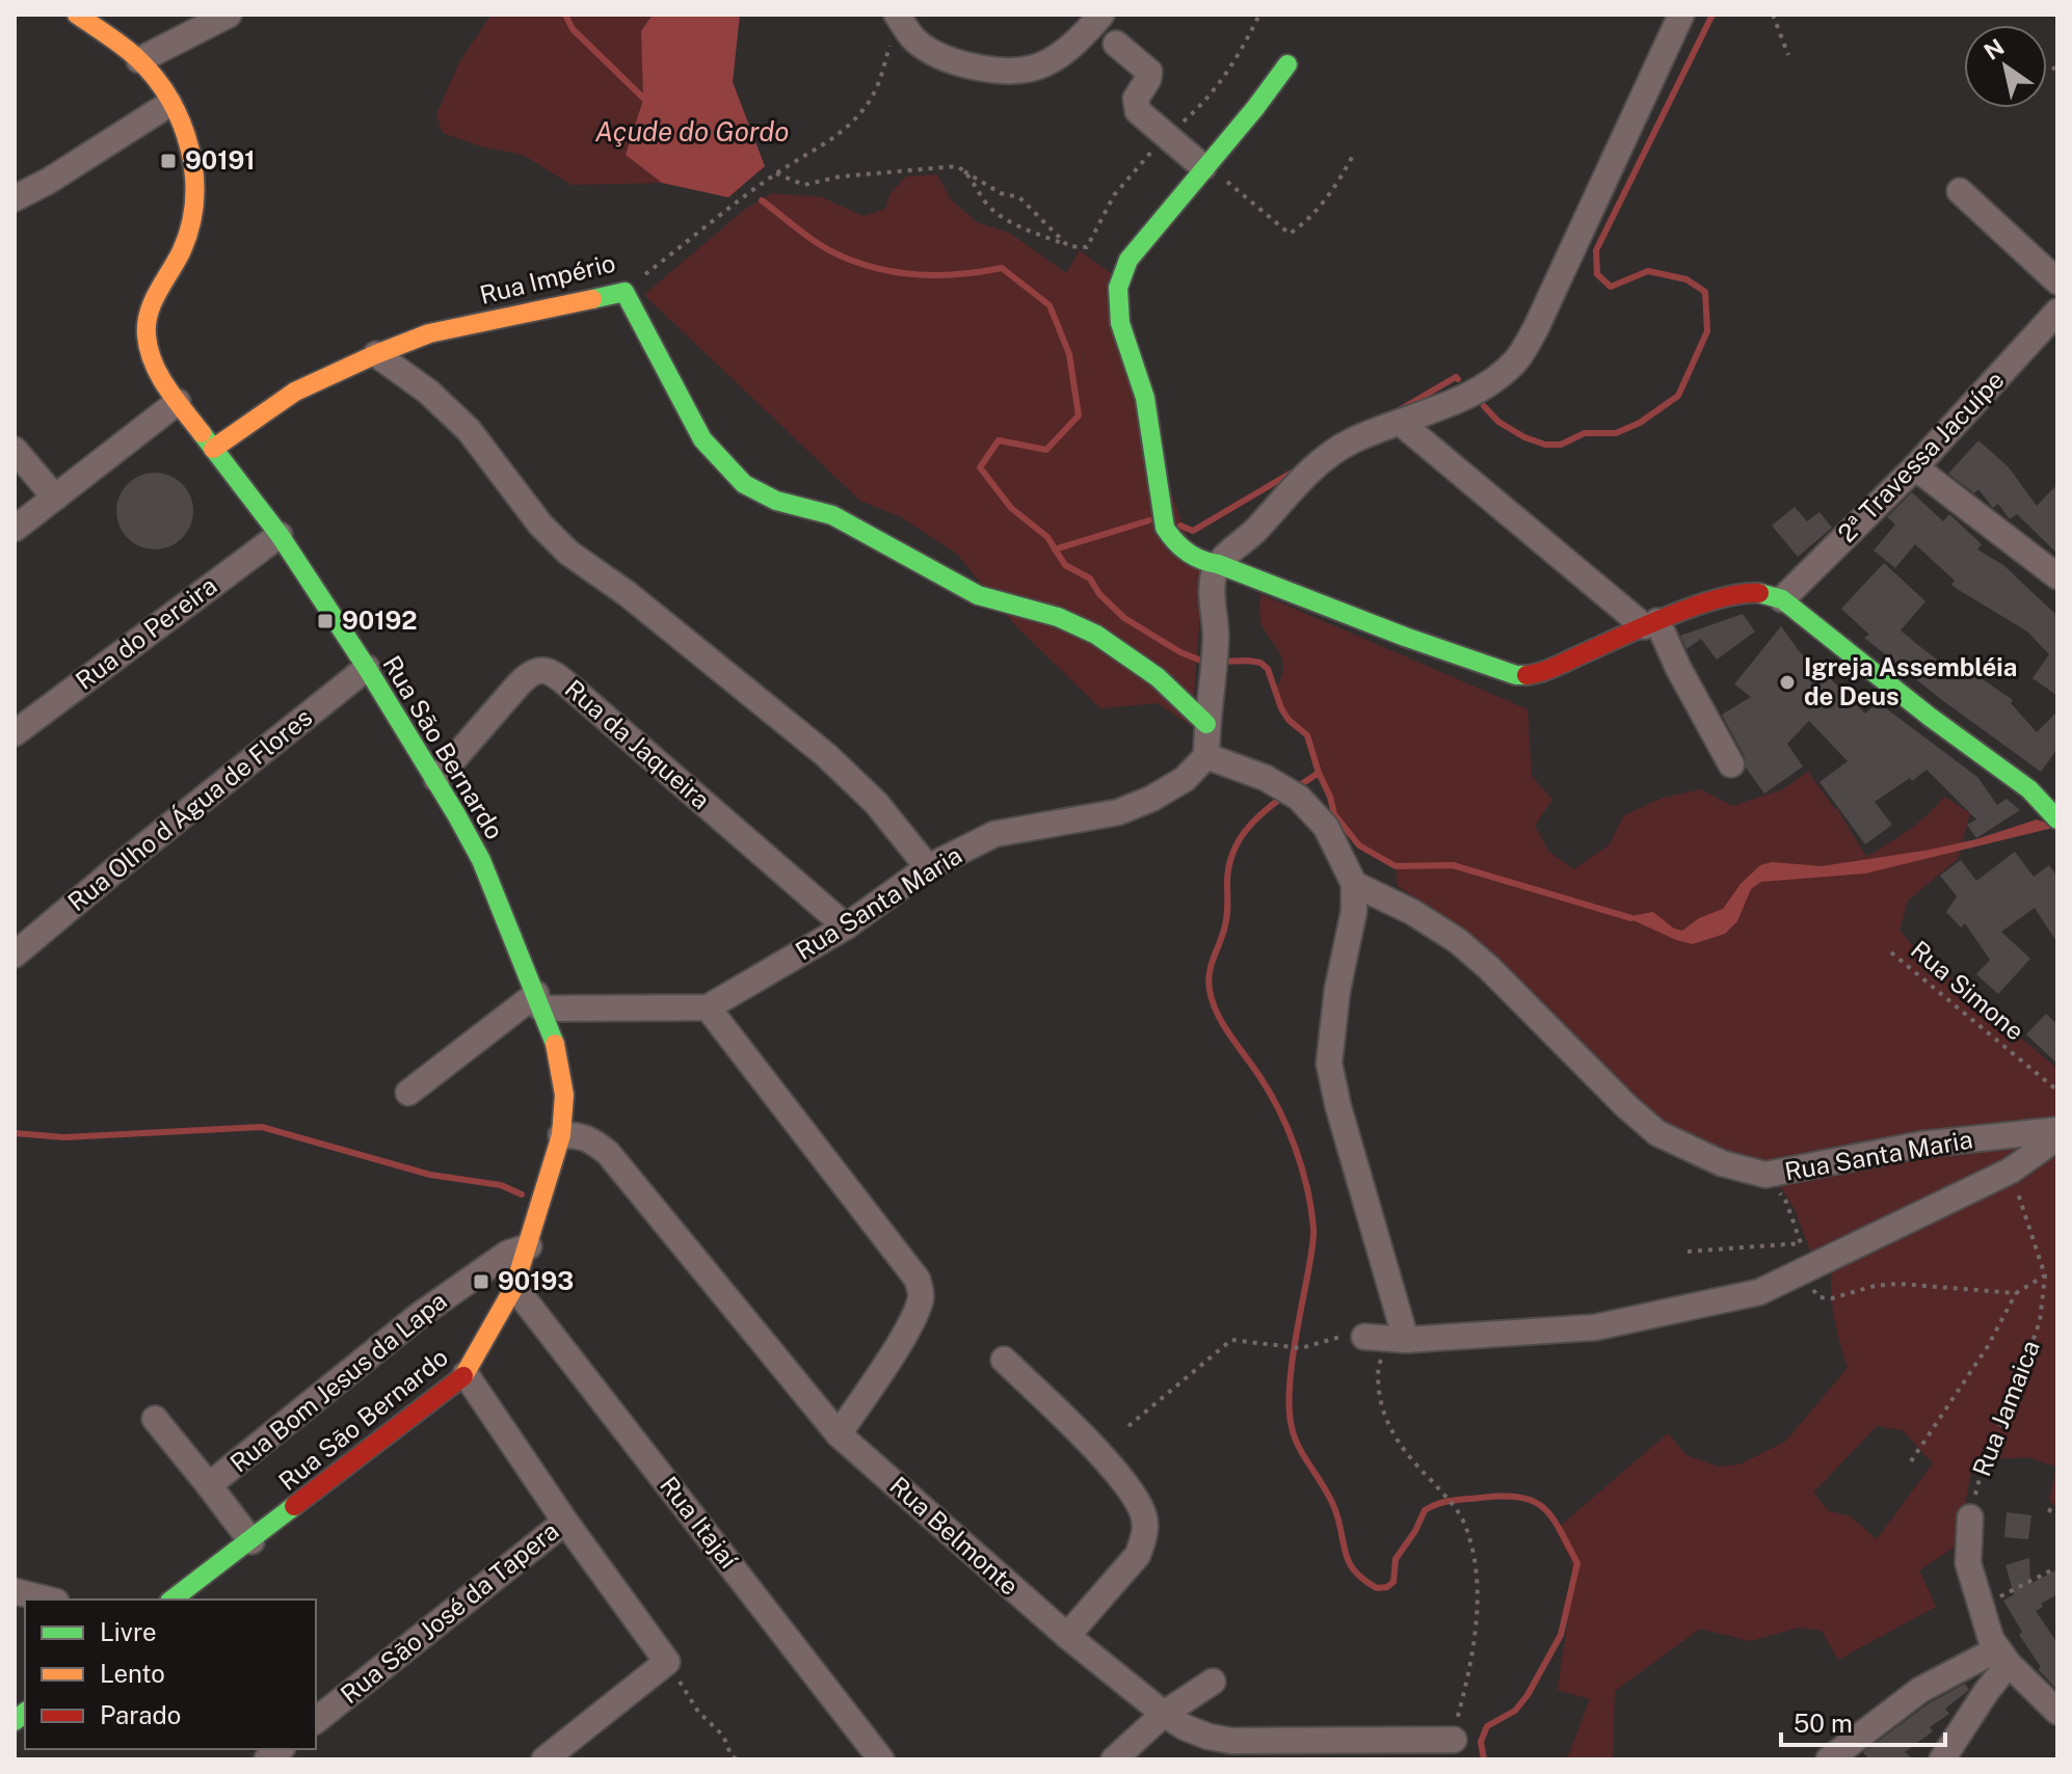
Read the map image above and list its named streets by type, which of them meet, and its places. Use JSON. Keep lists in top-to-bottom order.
{
  "streets": {
    "street": [
      "Rua Império",
      "2ª Travessa Jacuípe",
      "Rua do Pereira",
      "Rua da Jaqueira",
      "Rua São Bernardo",
      "Rua Olho d Água de Flores",
      "Rua Santa Maria",
      "Rua Bom Jesus da Lapa",
      "Rua Itajaí",
      "Rua Belmonte",
      "Rua São José da Tapera"
    ],
    "path": ["Rua Simone", "Rua Jamaica"]
  },
  "crossings": [
    ["Rua Império", "Rua São Bernardo"],
    ["Rua do Pereira", "Rua São Bernardo"],
    ["Rua da Jaqueira", "Rua São Bernardo"],
    ["Rua da Jaqueira", "Rua Santa Maria"],
    ["Rua São Bernardo", "Rua Olho d Água de Flores"],
    ["Rua São Bernardo", "Rua Bom Jesus da Lapa"],
    ["Rua São Bernardo", "Rua Itajaí"],
    ["Rua São Bernardo", "Rua Belmonte"],
    ["Rua São Bernardo", "Rua São José da Tapera"]
  ],
  "water": ["Açude do Gordo"],
  "places": {
    "transit": ["90191", "90192", "90193"],
    "other": ["Igreja Assembléia de Deus"]
  },
  "legend": ["Livre", "Lento", "Parado"],
  "scale_bar": "50 m",
  "north": "top left"
}
